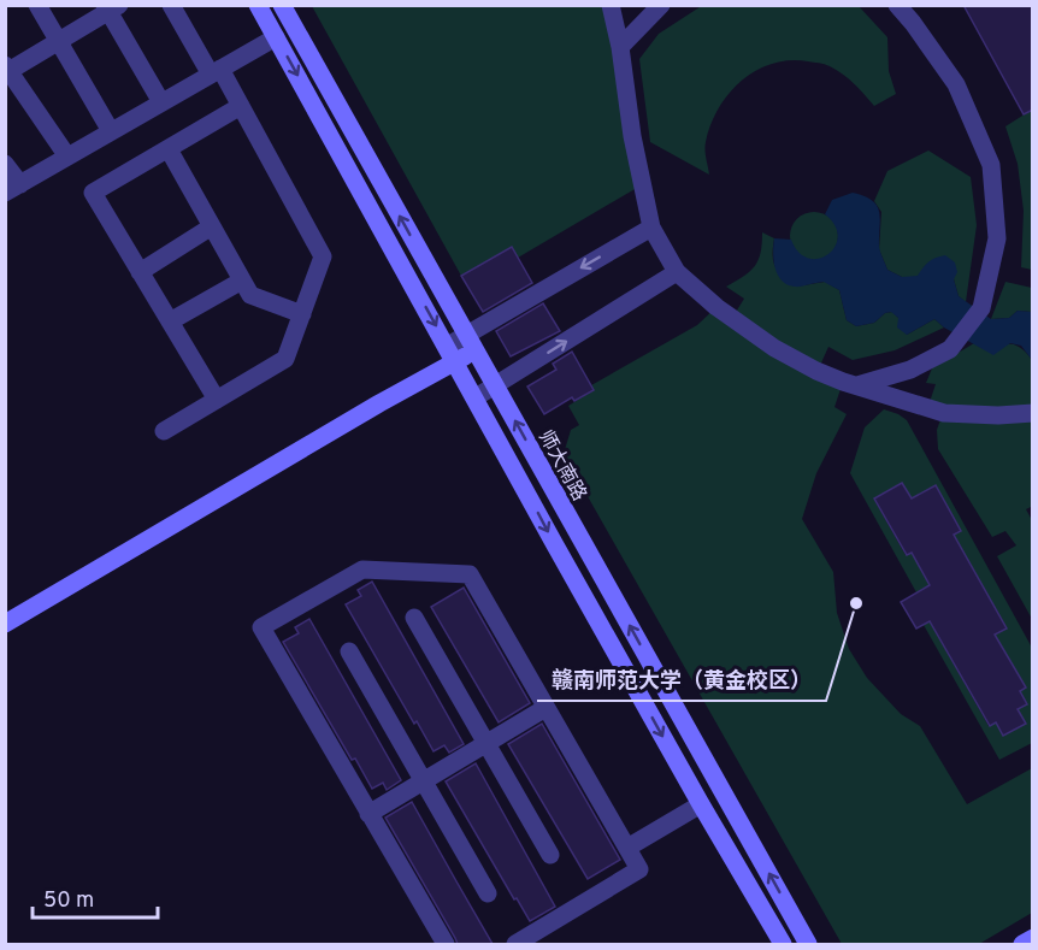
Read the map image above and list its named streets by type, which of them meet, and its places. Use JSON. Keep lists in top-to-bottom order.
{
  "streets": {
    "main road": ["师大南路"]
  },
  "places": ["赣南师范大学（黄金校区）"],
  "scale_bar": "50 m"
}
